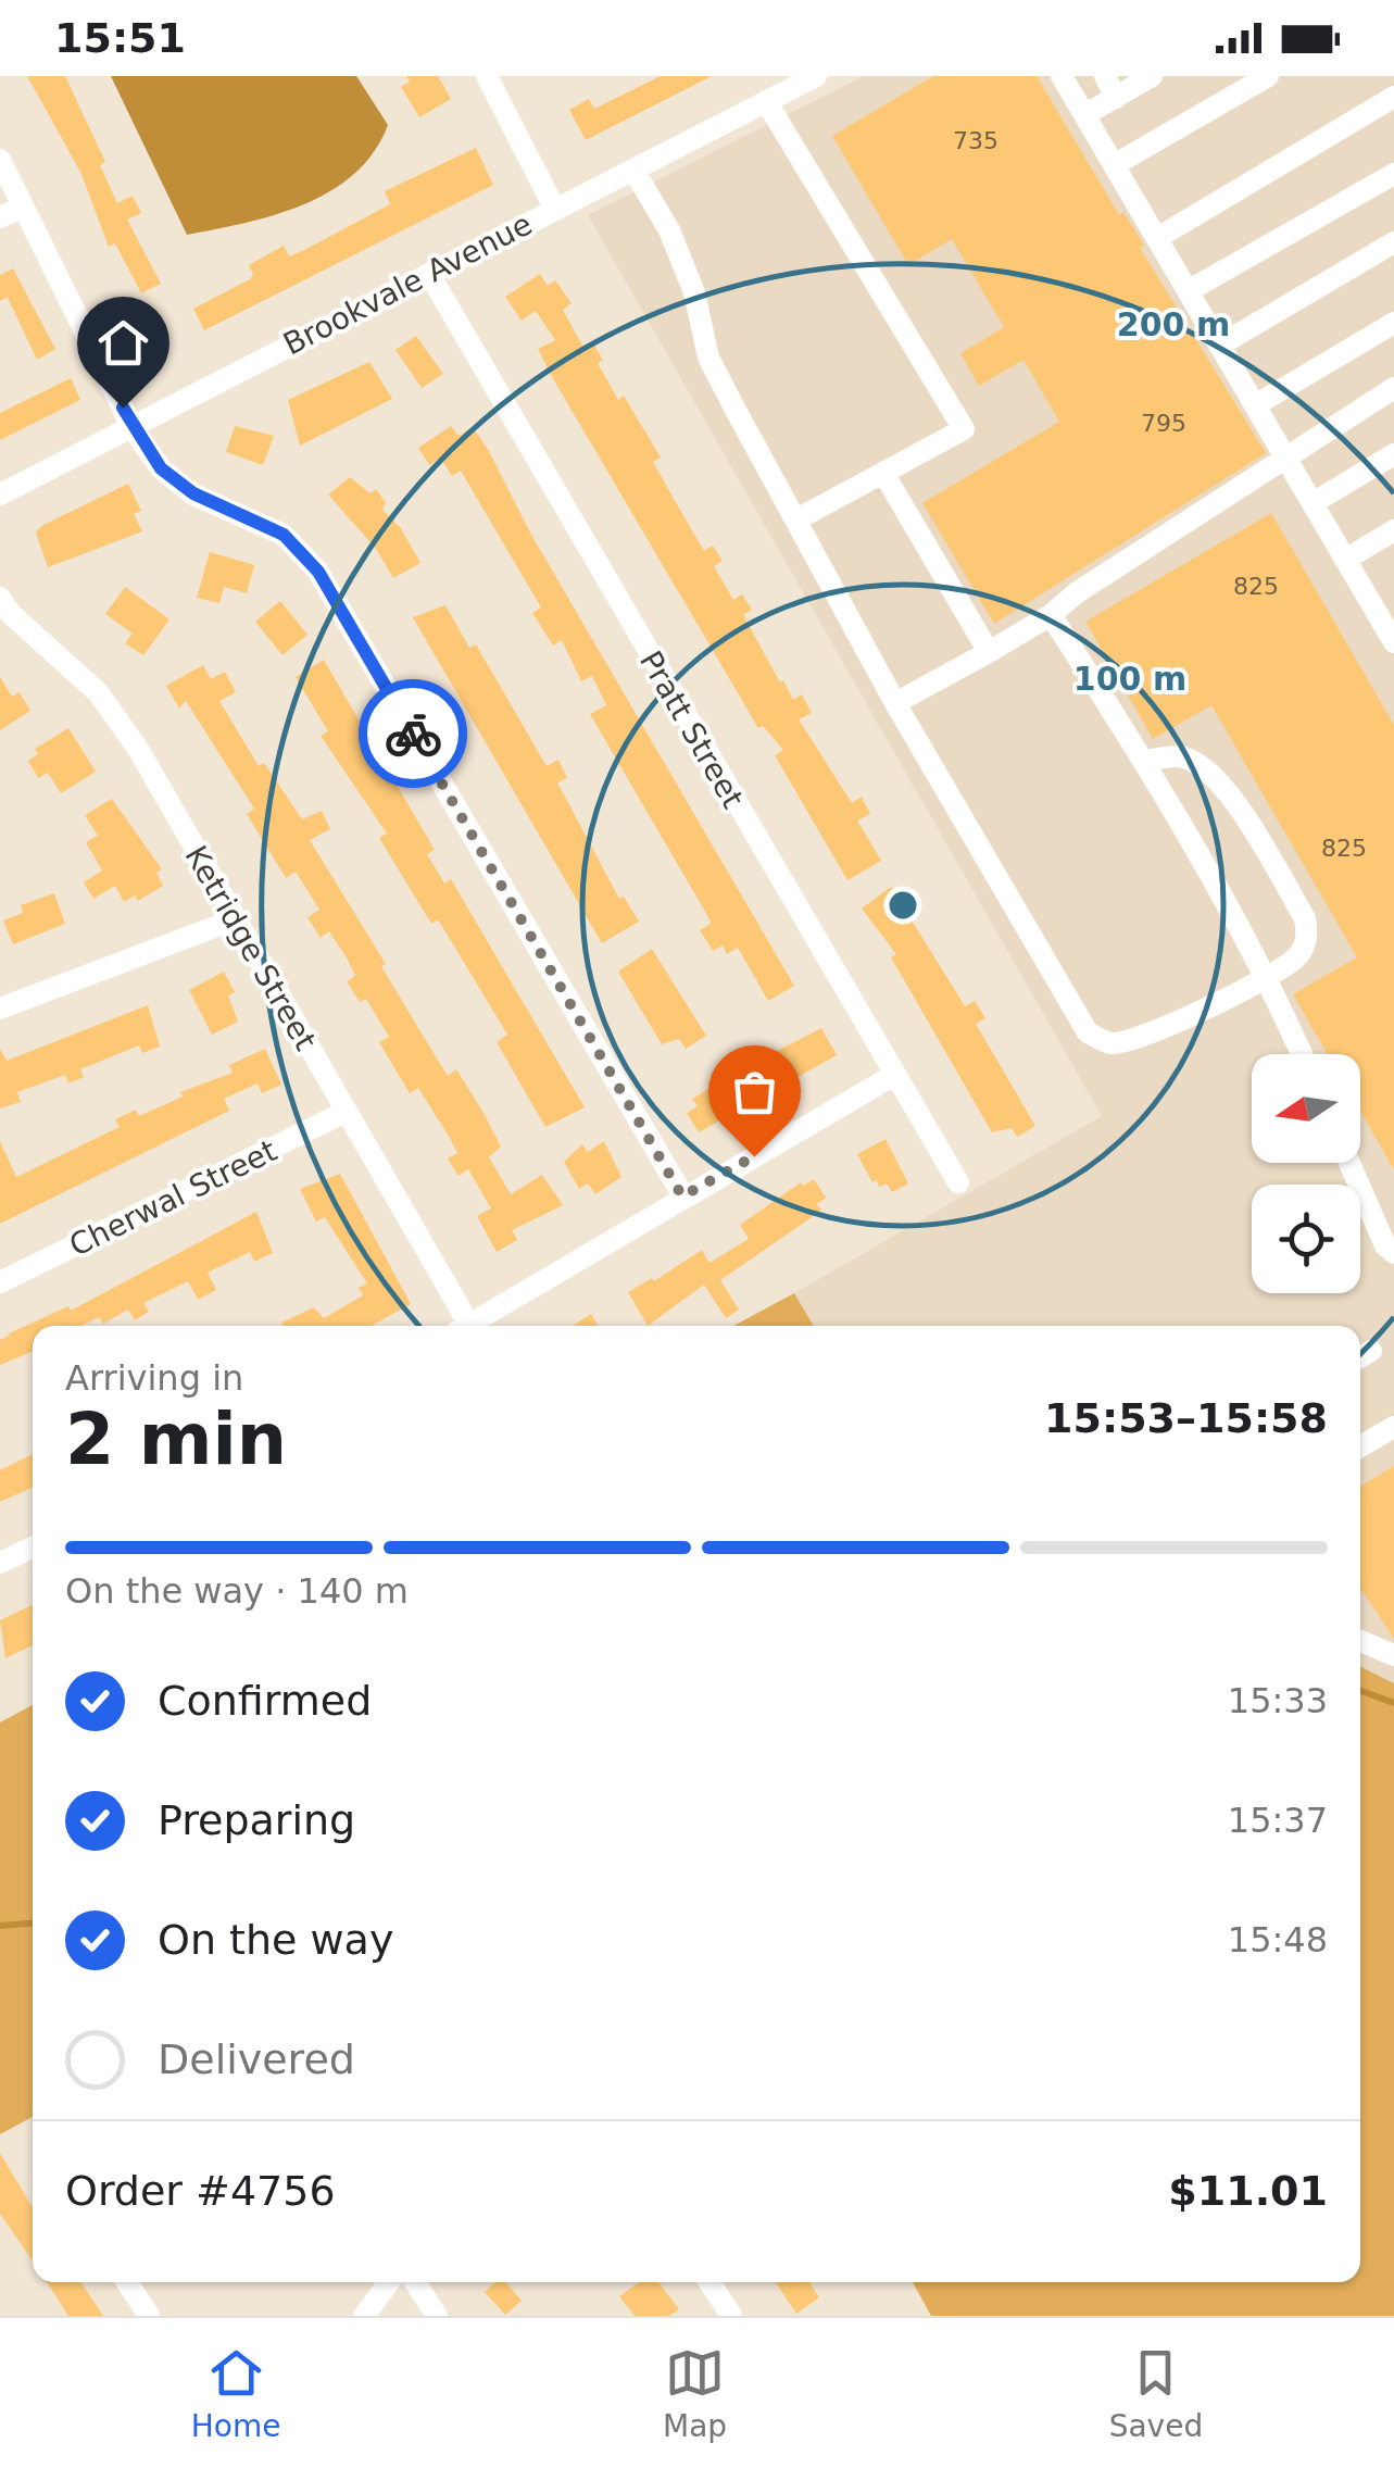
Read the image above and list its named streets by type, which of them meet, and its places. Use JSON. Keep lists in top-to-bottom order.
{
  "streets": {
    "street": [
      "Brookvale Avenue",
      "Pratt Street",
      "Ketridge Street",
      "Cherwal Street"
    ]
  },
  "crossings": [
    ["Brookvale Avenue", "Pratt Street"],
    ["Ketridge Street", "Cherwal Street"]
  ],
  "house_numbers": [
    "735",
    "795",
    "825",
    "825"
  ],
  "north": "left",
  "page": {
    "status": "15:51",
    "heading": ["2 min", "Arriving in", "15:53–15:58"],
    "panel": ["Order #4756", "$11.01"],
    "bar": "On the way · 140 m",
    "list": [
      ["Confirmed", "15:33"],
      ["Preparing", "15:37"],
      ["On the way", "15:48"],
      "Delivered"
    ],
    "tabs": ["Home", "Map", "Saved"]
  },
  "rings": ["200 m", "100 m"]
}
